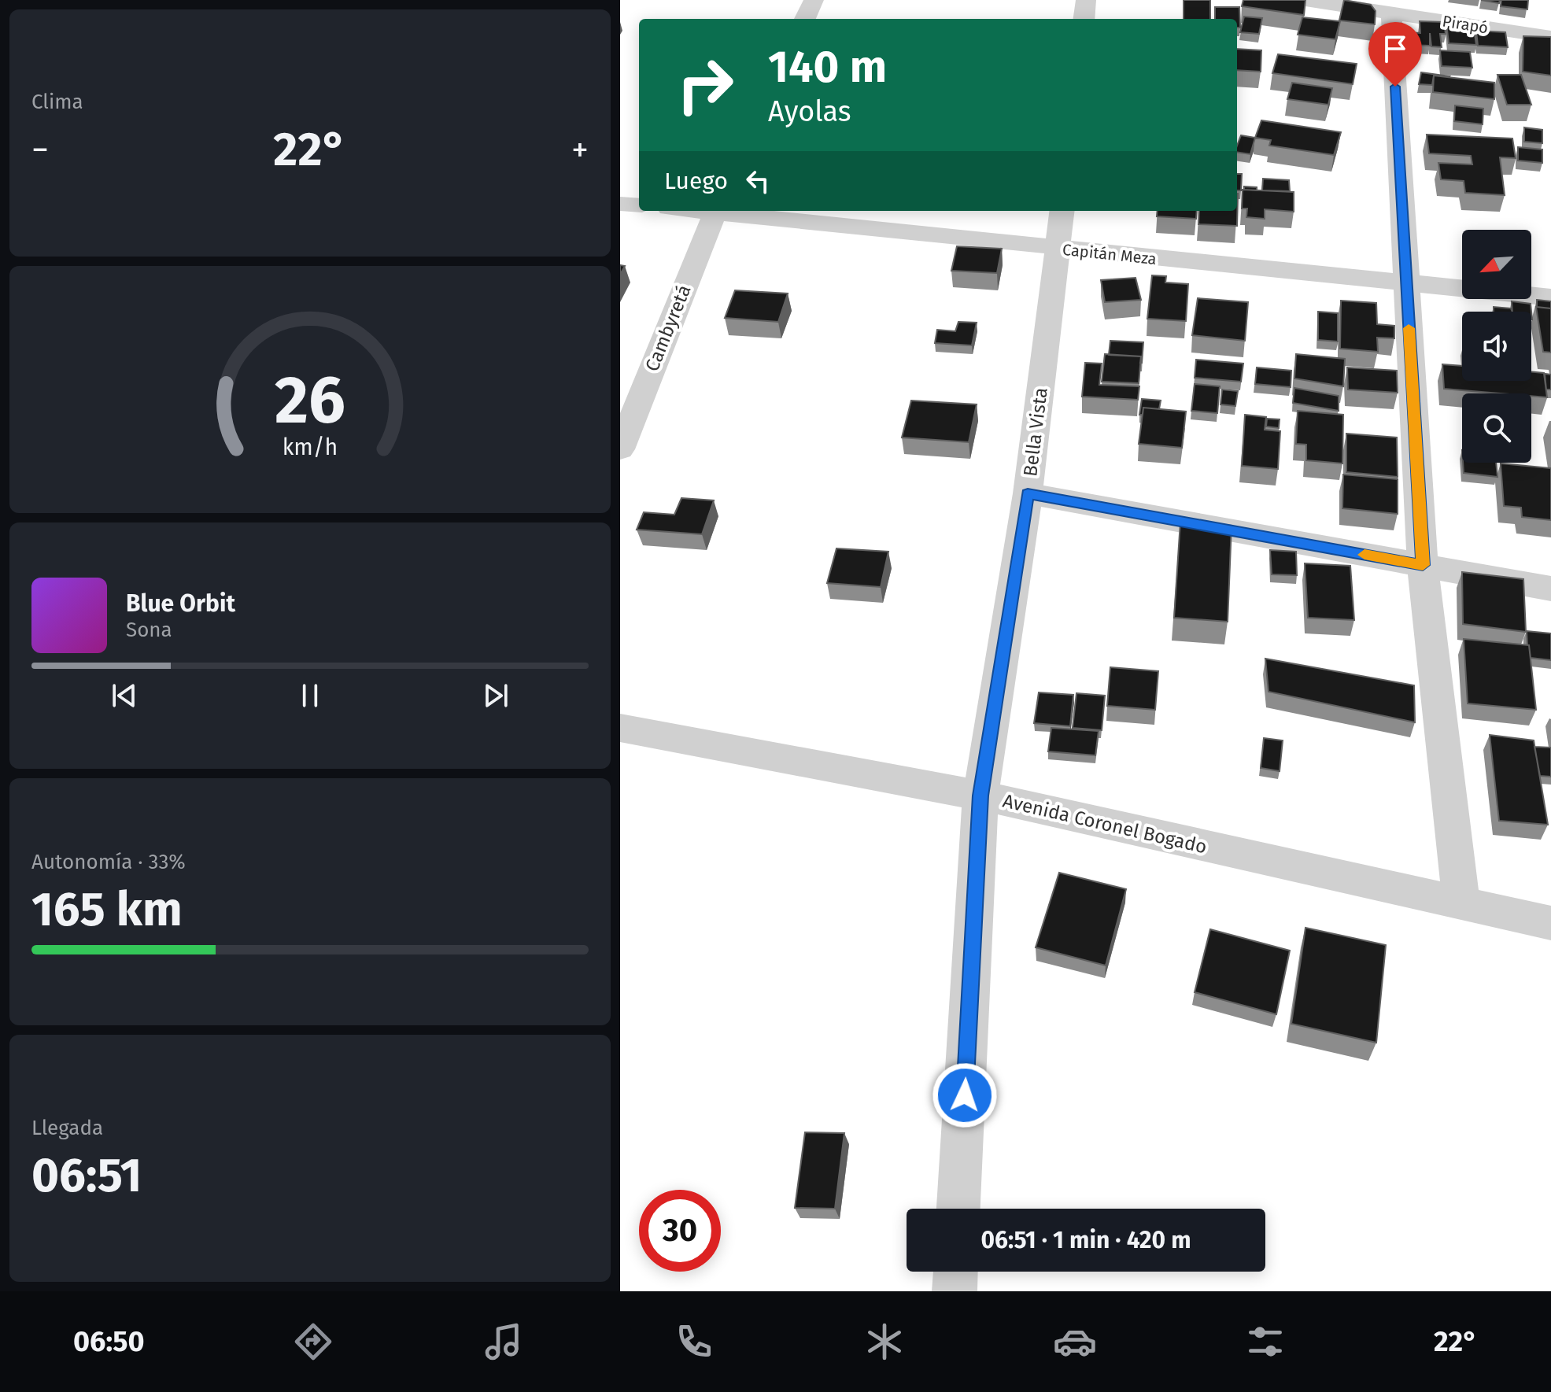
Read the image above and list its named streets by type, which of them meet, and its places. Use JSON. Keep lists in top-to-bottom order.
{
  "streets": {
    "street": [
      "Pirapó",
      "Capitán Meza",
      "Cambyretá",
      "Bella Vista",
      "Avenida Coronel Bogado"
    ]
  },
  "crossings": [
    ["Capitán Meza", "Bella Vista"],
    ["Bella Vista", "Avenida Coronel Bogado"]
  ],
  "north": "bottom left",
  "page": {
    "tile": [
      "Clima",
      ["Autonomía · 33%", "165 km"],
      ["Llegada", "06:51"]
    ],
    "turn": ["140 m", "Ayolas"],
    "heat": ["−", "22°", "+"],
    "then": "Luego",
    "song": ["Blue Orbit", "Sona"],
    "limit": "30",
    "trip": "06:51 · 1 min · 420 m",
    "tabs": ["06:50", "22°"],
    "gauge": ["26", "km/h"]
  }
}
